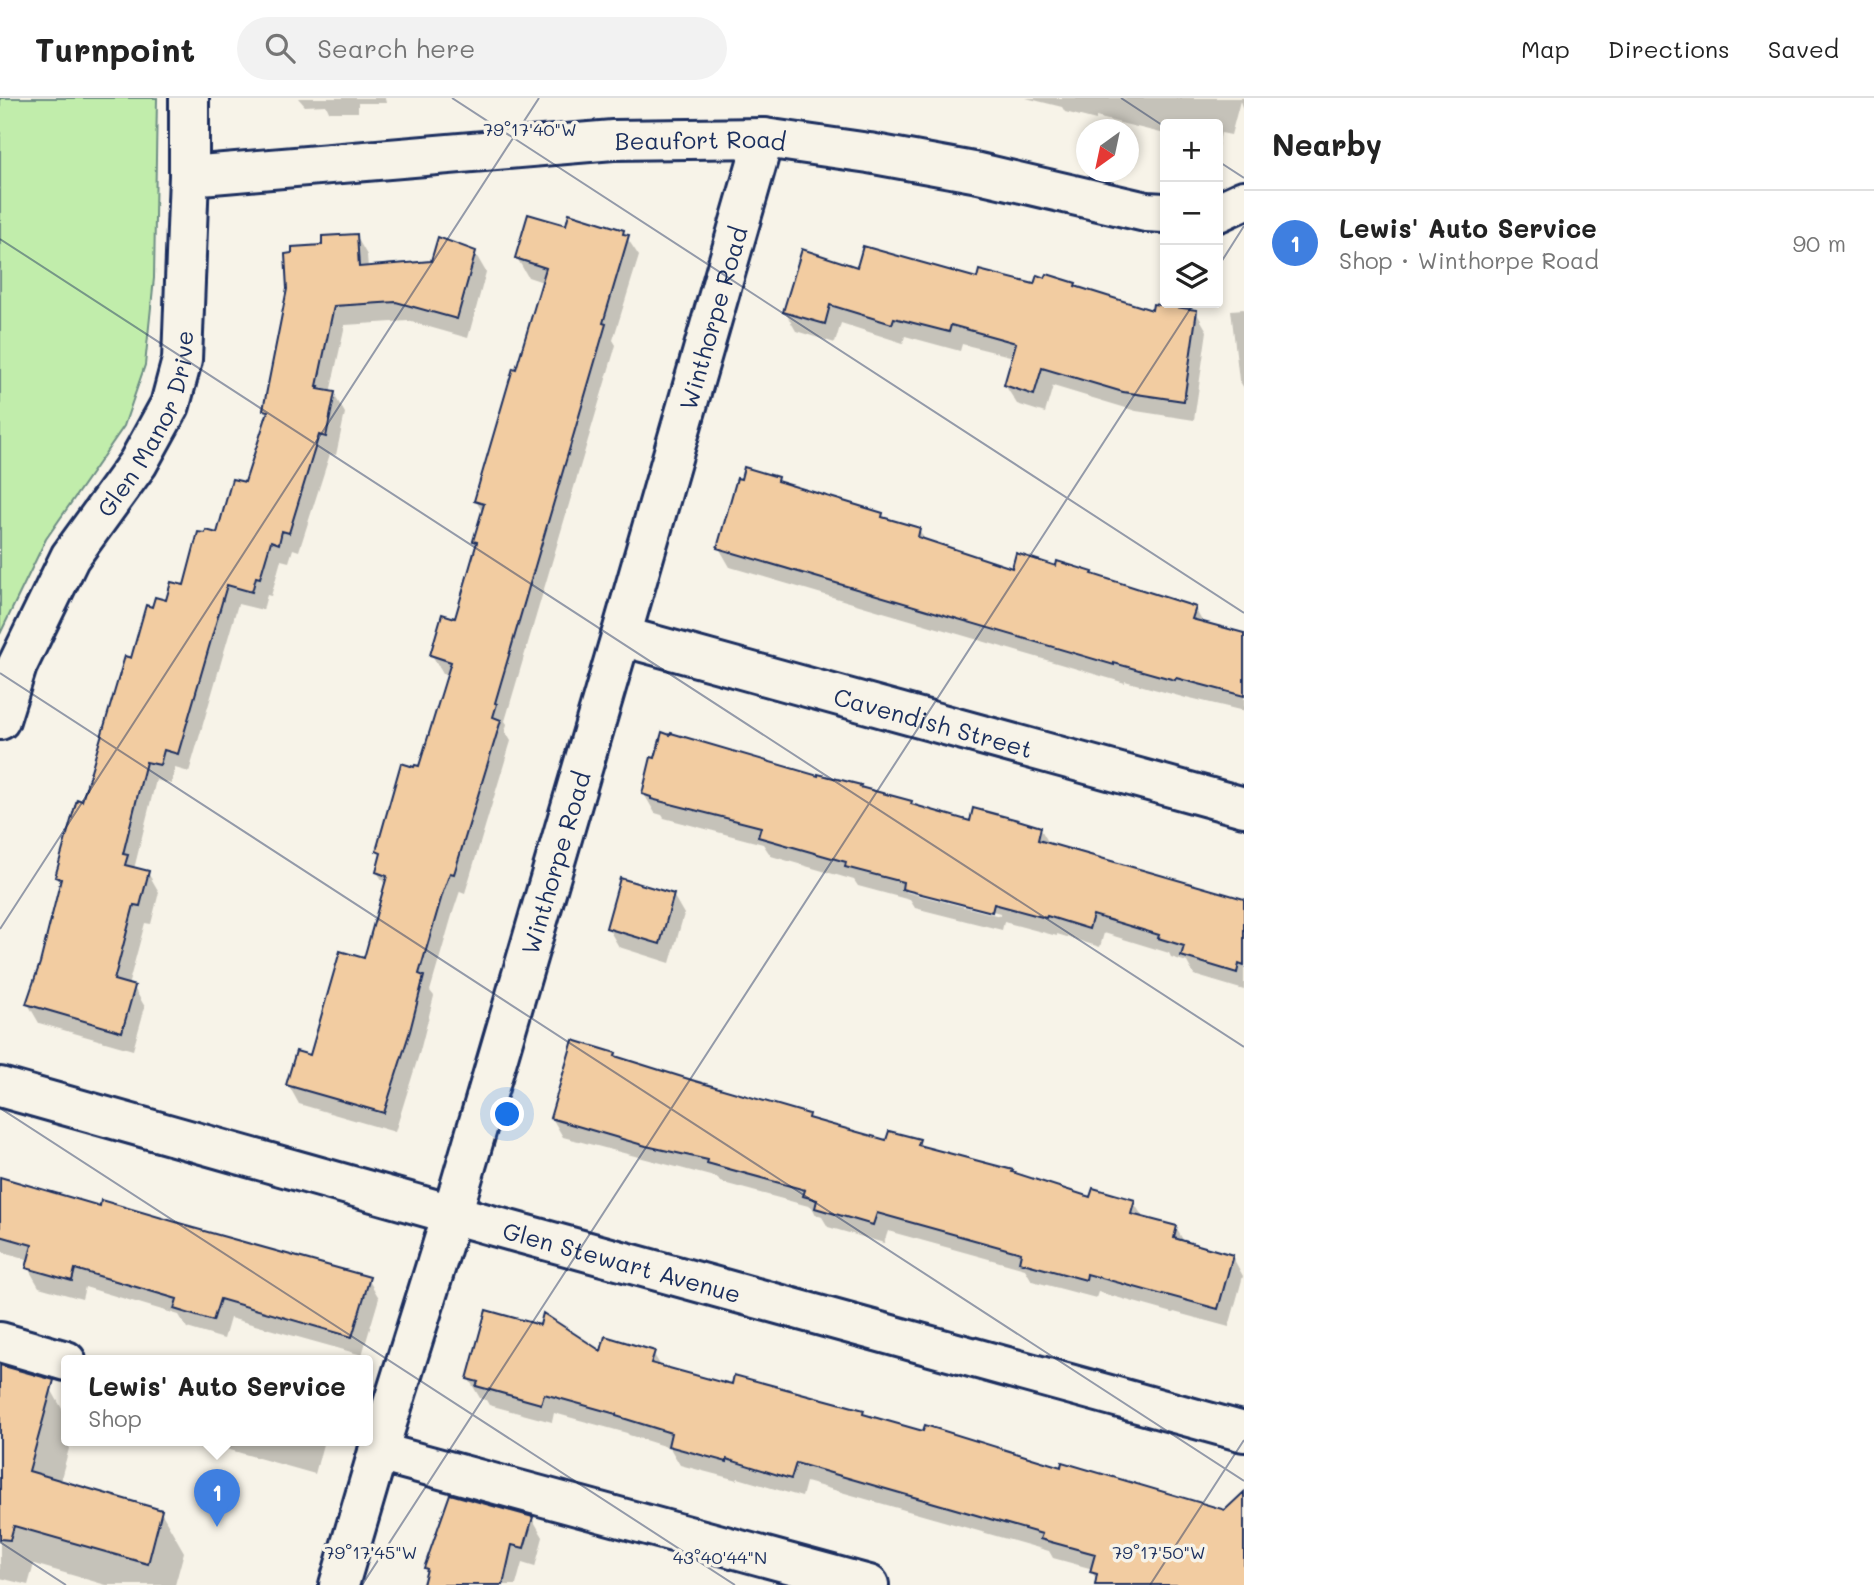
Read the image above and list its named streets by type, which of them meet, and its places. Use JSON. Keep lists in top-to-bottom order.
{
  "streets": {
    "street": [
      "Beaufort Road",
      "Winthorpe Road",
      "Glen Manor Drive",
      "Cavendish Street",
      "Glen Stewart Avenue"
    ]
  },
  "crossings": [
    ["Beaufort Road", "Winthorpe Road"],
    ["Beaufort Road", "Glen Manor Drive"],
    ["Winthorpe Road", "Cavendish Street"],
    ["Winthorpe Road", "Glen Stewart Avenue"]
  ],
  "north": "bottom left",
  "page": {
    "header": "Turnpoint",
    "search": "Search here",
    "nav": ["Map", "Directions", "Saved"],
    "heading": "Nearby",
    "map_buttons": ["+", "−"],
    "list": [
      {
        "mark": "1",
        "name": "Lewis' Auto Service",
        "note": "Shop · Winthorpe Road",
        "value": "90 m"
      }
    ],
    "popup": ["Lewis' Auto Service", "Shop"],
    "pins": "1"
  },
  "coordinates": [
    "79°17'40\"W",
    "79°17'45\"W",
    "79°17'50\"W",
    "43°40'44\"N"
  ]
}
